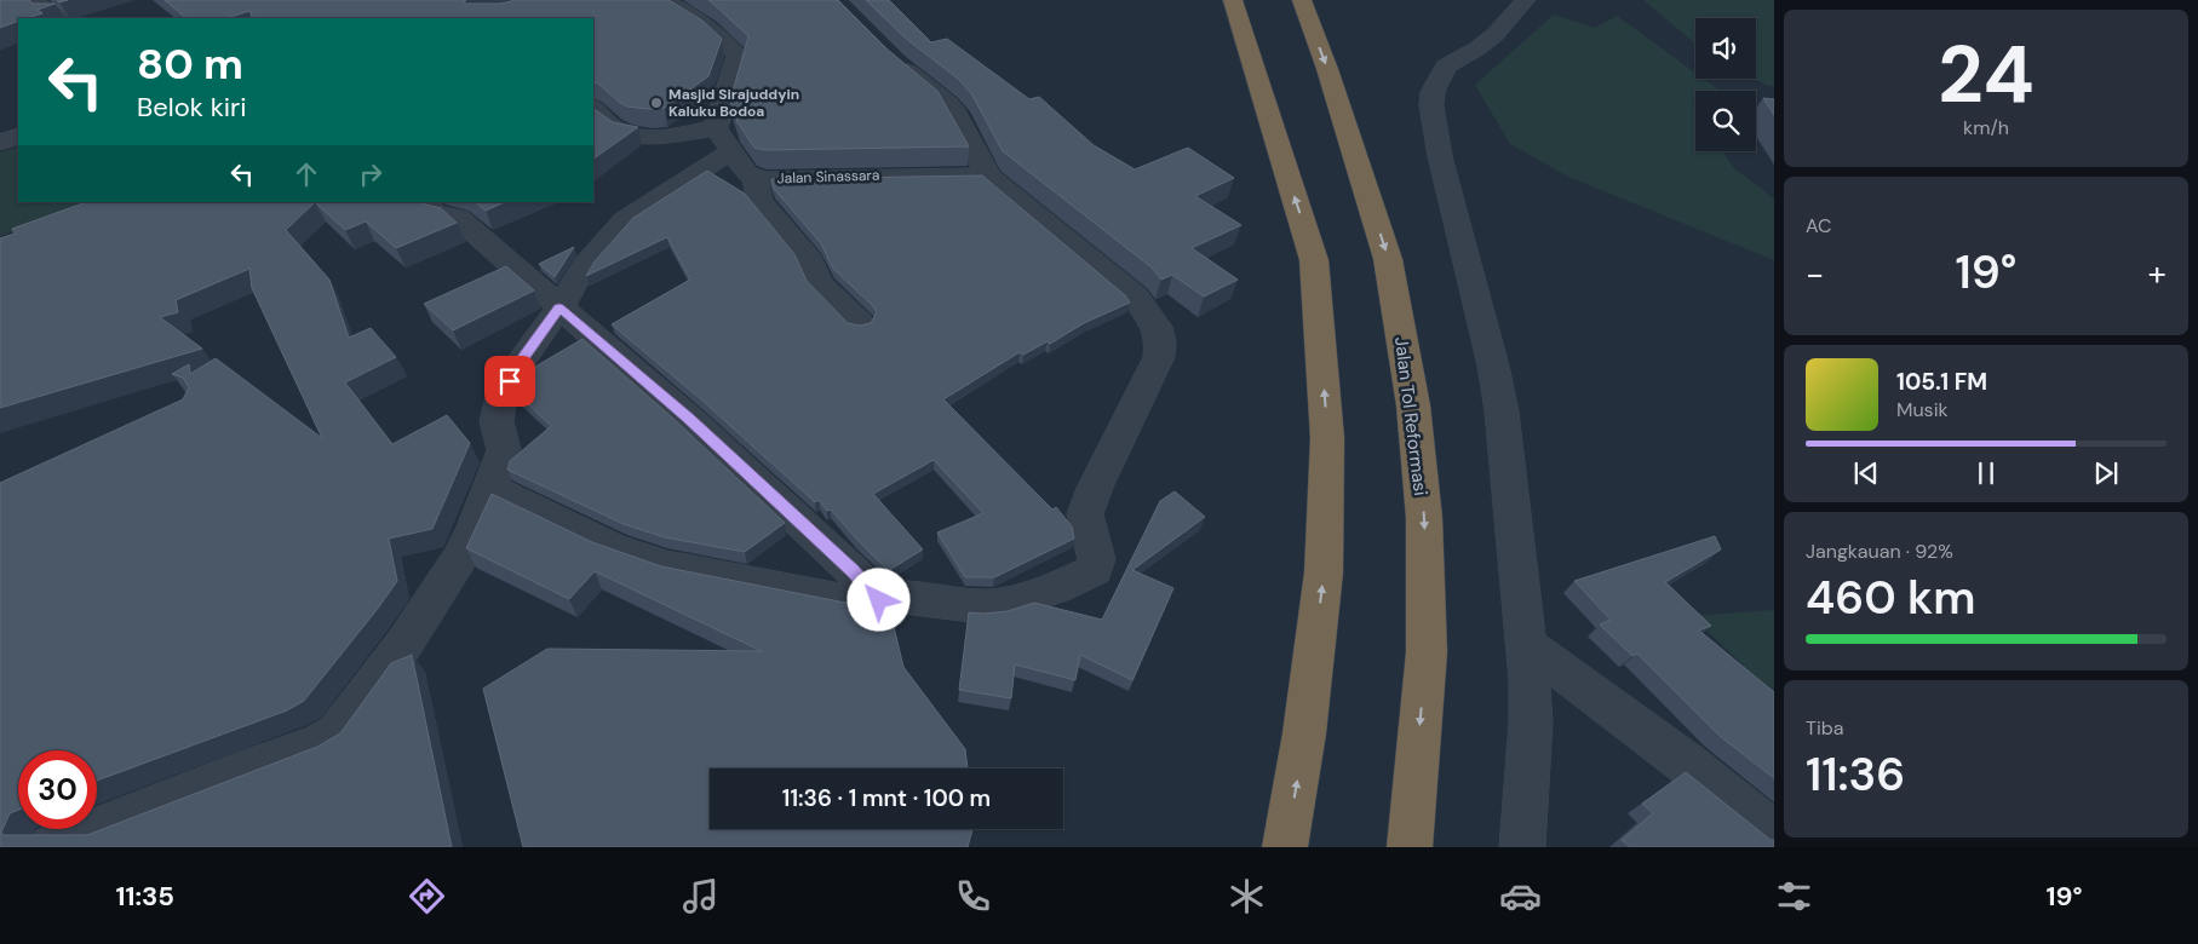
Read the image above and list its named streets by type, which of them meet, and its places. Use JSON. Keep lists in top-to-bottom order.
{
  "streets": {
    "highway": ["Jalan Tol Reformasi"],
    "street": ["Jalan Sinassara"]
  },
  "places": ["Masjid Sirajuddyin Kaluku Bodoa"],
  "page": {
    "tile": [
      ["24", "km/h"],
      "AC",
      ["Jangkauan · 92%", "460 km"],
      ["Tiba", "11:36"]
    ],
    "turn": ["80 m", "Belok kiri"],
    "heat": ["−", "19°", "+"],
    "song": ["105.1 FM", "Musik"],
    "limit": "30",
    "trip": "11:36 · 1 mnt · 100 m",
    "tabs": ["11:35", "19°"]
  }
}
